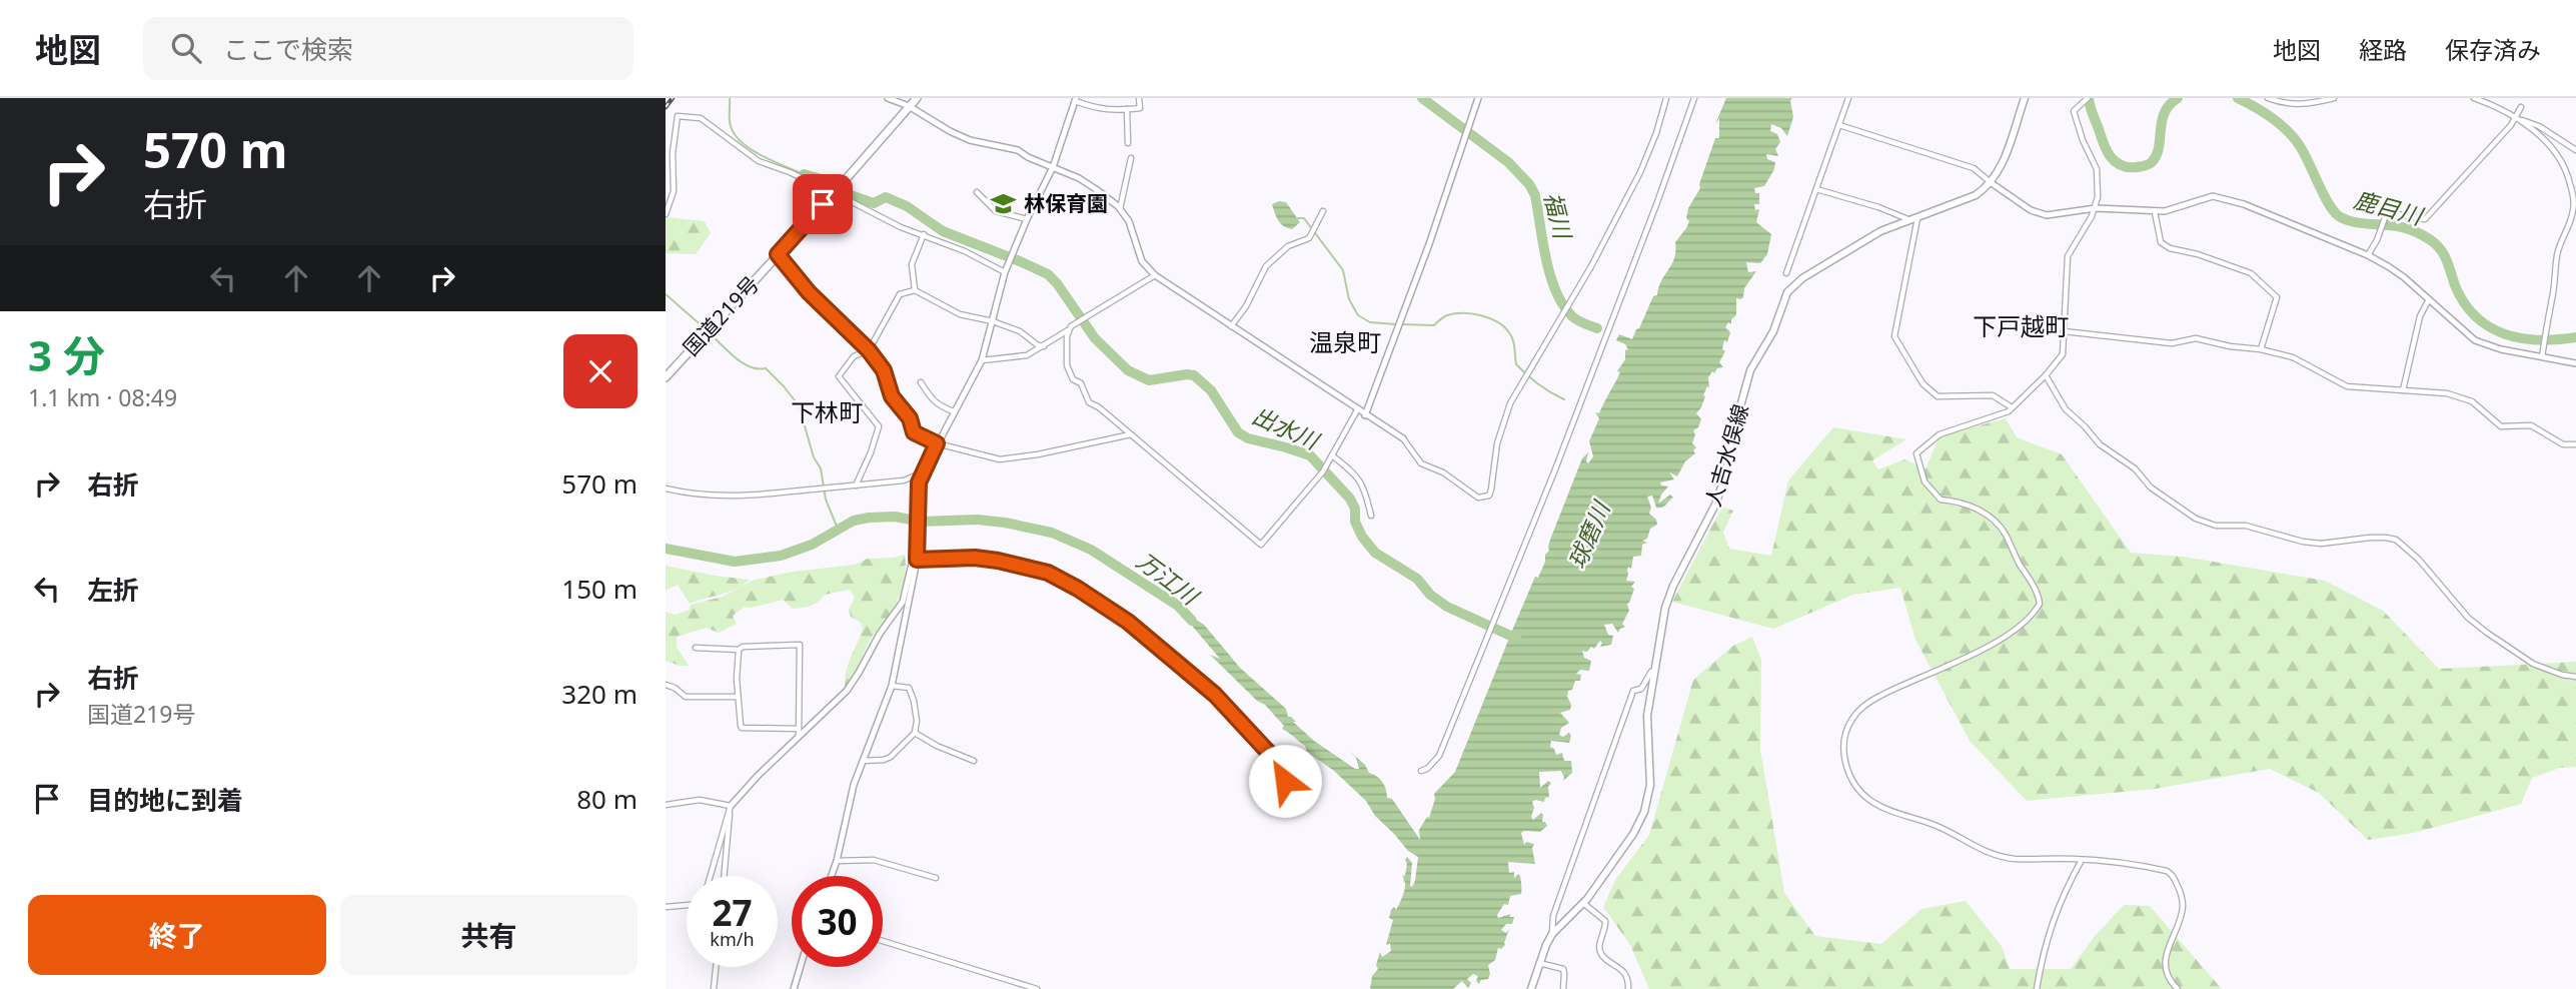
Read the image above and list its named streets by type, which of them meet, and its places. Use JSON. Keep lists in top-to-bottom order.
{
  "streets": {
    "highway": ["国道219号"],
    "main road": ["人吉水俣線"]
  },
  "districts": ["下戸越町", "温泉町", "下林町"],
  "water": [
    "鹿目川",
    "福川",
    "出水川",
    "球磨川",
    "万江川"
  ],
  "places": {
    "school or university": ["林保育園"]
  },
  "page": {
    "header": "地図",
    "search": "ここで検索",
    "nav": ["地図", "経路", "保存済み"],
    "turn": ["570 m", "右折"],
    "heading": ["3 分", "1.1 km · 08:49"],
    "list": [
      {
        "name": "右折",
        "value": "570 m"
      },
      {
        "name": "左折",
        "value": "150 m"
      },
      {
        "name": "右折",
        "note": "国道219号",
        "value": "320 m"
      },
      {
        "name": "目的地に到着",
        "value": "80 m"
      }
    ],
    "speed": "27 km/h",
    "limit": "30",
    "buttons": ["終了", "共有"]
  }
}
